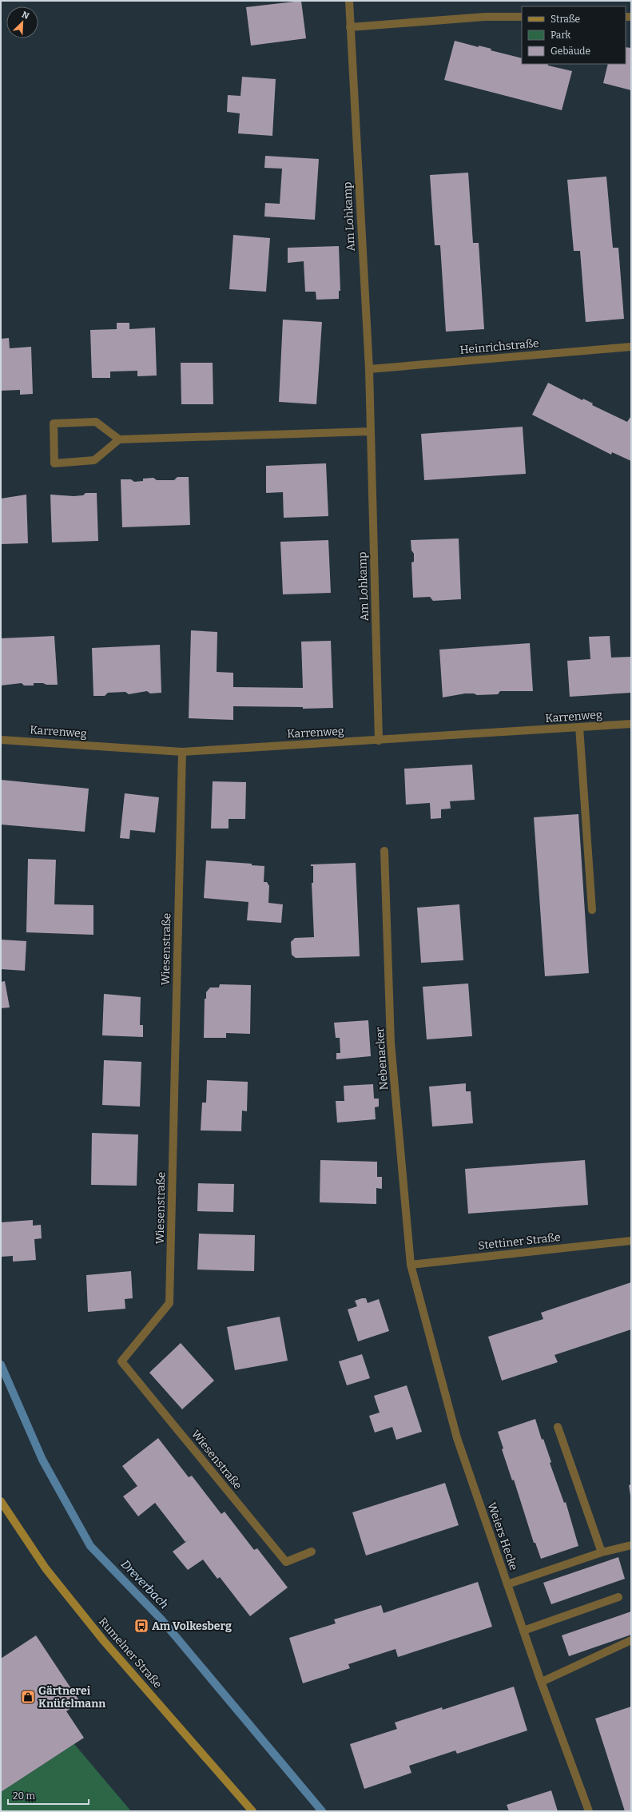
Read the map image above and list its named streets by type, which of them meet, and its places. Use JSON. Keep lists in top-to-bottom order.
{
  "streets": {
    "street": [
      "Am Lohkamp",
      "Heinrichstraße",
      "Karrenweg",
      "Wiesenstraße",
      "Nebenacker",
      "Stettiner Straße",
      "Weiers Hecke",
      "Rumelner Straße"
    ]
  },
  "crossings": [
    ["Am Lohkamp", "Heinrichstraße"],
    ["Am Lohkamp", "Karrenweg"],
    ["Karrenweg", "Wiesenstraße"],
    ["Nebenacker", "Stettiner Straße"],
    ["Nebenacker", "Weiers Hecke"],
    ["Stettiner Straße", "Weiers Hecke"]
  ],
  "water": ["Dreverbach"],
  "places": {
    "bus stop": ["Am Volkesberg"],
    "shop": ["Gärtnerei Knüfelmann"]
  },
  "legend": ["Straße", "Park", "Gebäude"],
  "scale_bar": "20 m",
  "north": "top right"
}
